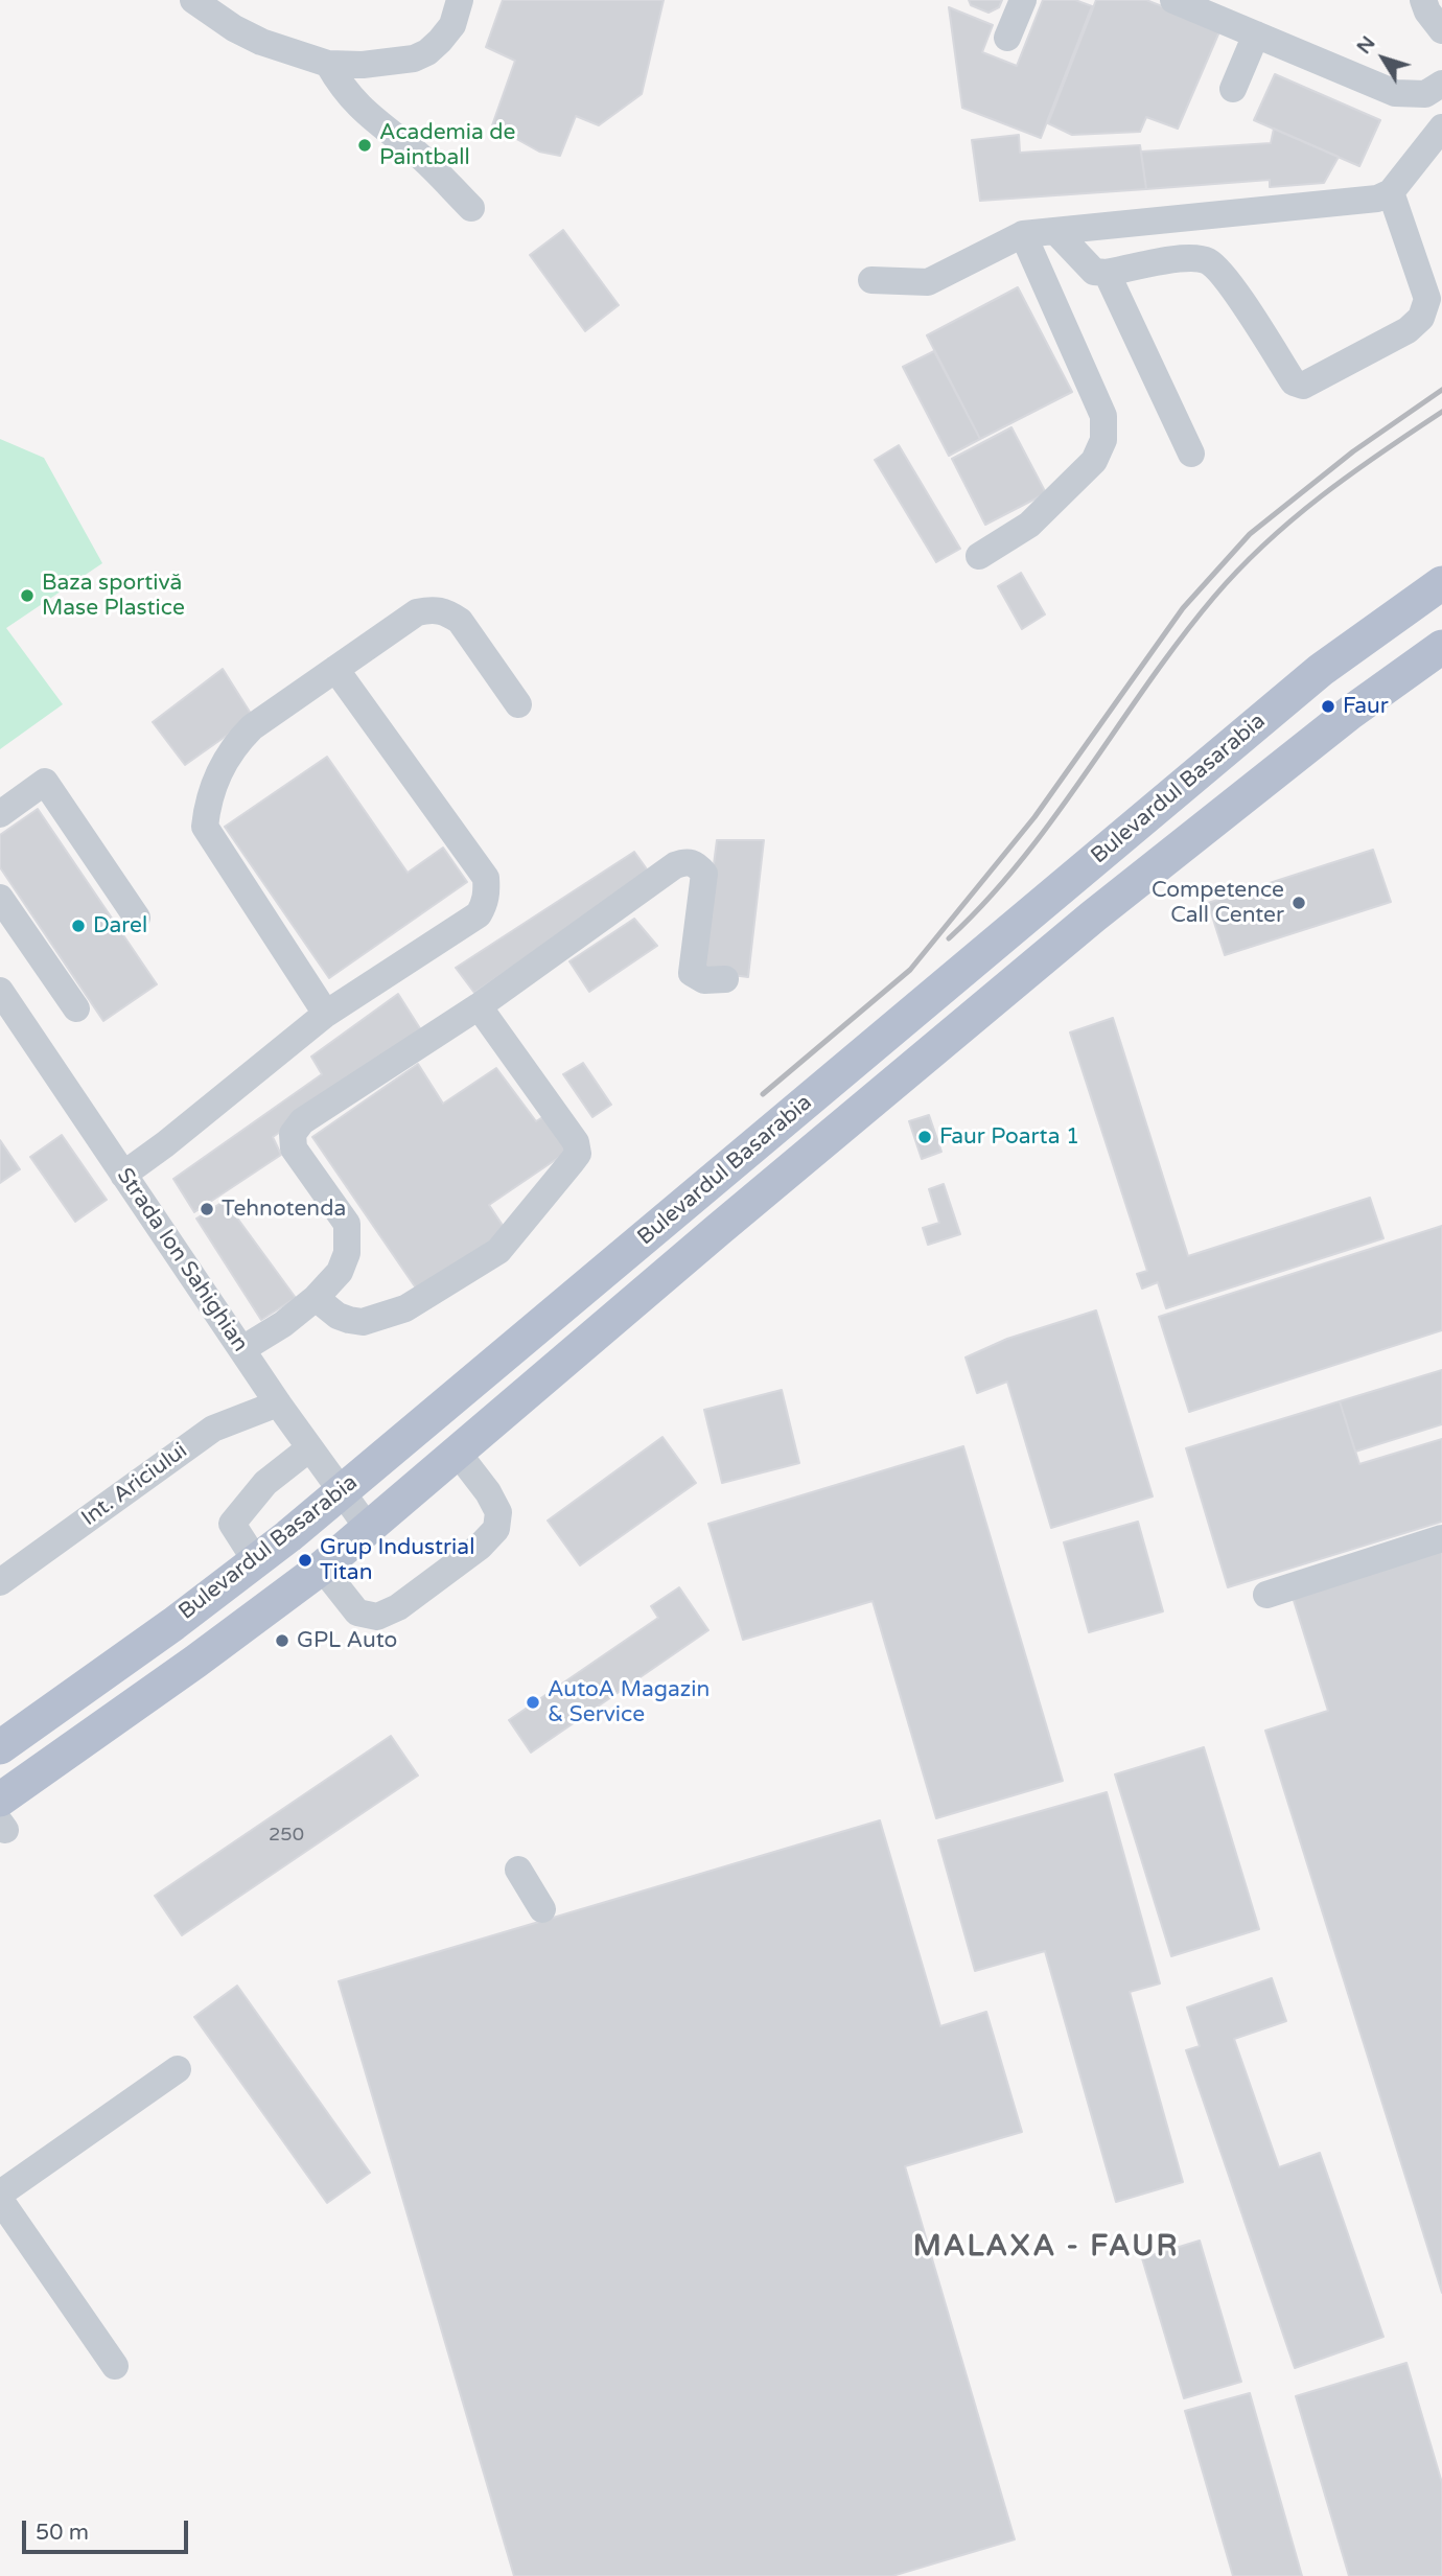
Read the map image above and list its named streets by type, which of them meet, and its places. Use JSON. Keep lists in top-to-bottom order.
{
  "streets": {
    "main road": ["Bulevardul Basarabia"],
    "street": ["Strada Ion Sahighian", "Int. Ariciului"]
  },
  "crossings": [
    ["Bulevardul Basarabia", "Strada Ion Sahighian"],
    ["Strada Ion Sahighian", "Int. Ariciului"]
  ],
  "districts": ["MALAXA - FAUR"],
  "places": [
    "Academia de Paintball",
    "Baza sportivă Mase Plastice",
    "Faur",
    "Competence Call Center",
    "Darel",
    "Faur Poarta 1",
    "Tehnotenda",
    "Grup Industrial Titan",
    "GPL Auto",
    "AutoA Magazin & Service"
  ],
  "house_numbers": ["250"],
  "scale_bar": "50 m",
  "north": "top left"
}
